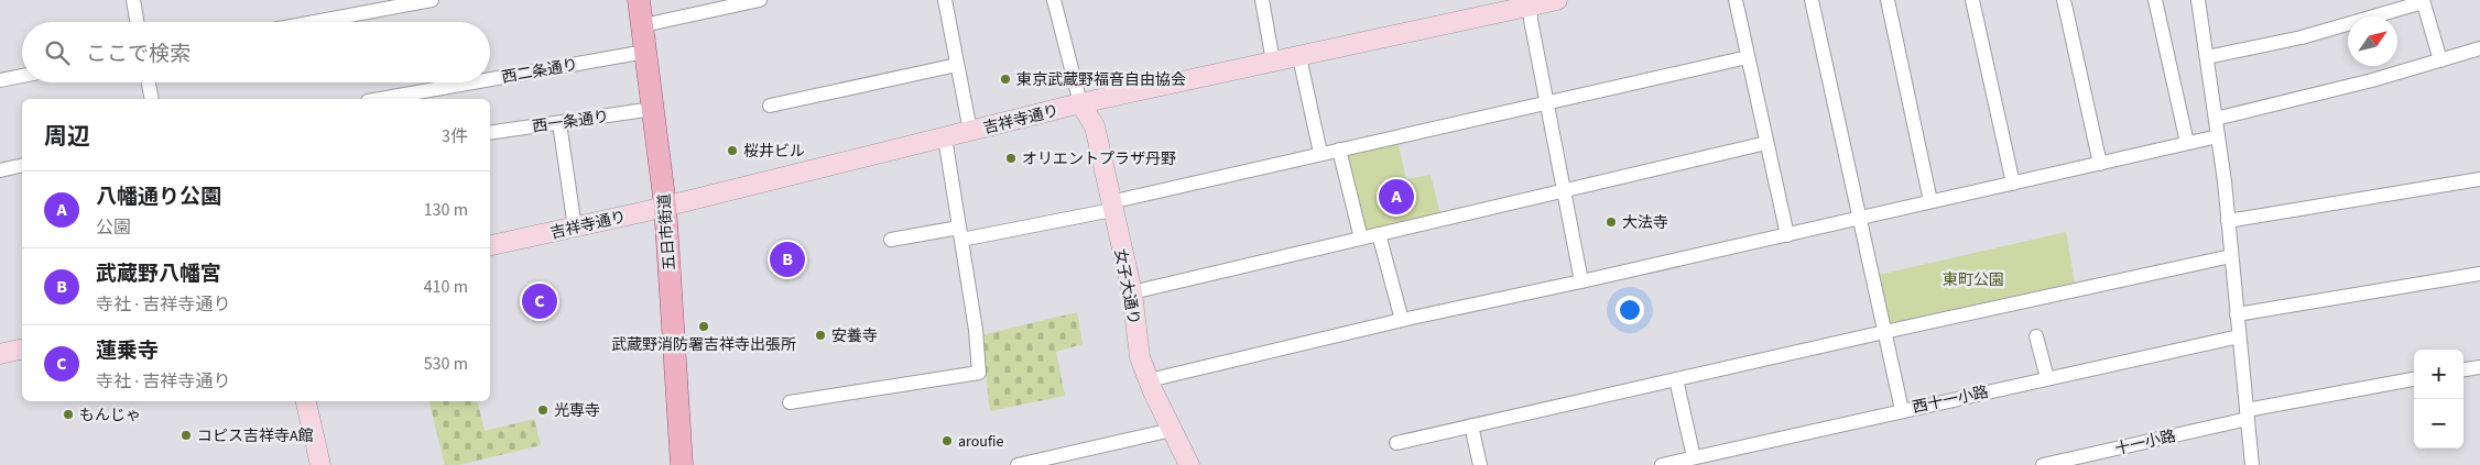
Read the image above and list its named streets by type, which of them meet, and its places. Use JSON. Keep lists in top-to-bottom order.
{
  "streets": {
    "main road": ["吉祥寺通り", "五日市街道", "女子大通り"],
    "street": [
      "西二条通り",
      "西一条通り",
      "西十一小路",
      "十一小路"
    ]
  },
  "crossings": [
    ["西二条通り", "五日市街道"],
    ["吉祥寺通り", "五日市街道"],
    ["吉祥寺通り", "女子大通り"],
    ["西一条通り", "五日市街道"]
  ],
  "parks": ["東町公園"],
  "places": [
    "東京武蔵野福音自由協会",
    "桜井ビル",
    "オリエントプラザ丹野",
    "大法寺",
    "武蔵野消防署吉祥寺出張所",
    "安養寺",
    "光専寺",
    "もんじゃ",
    "コピス吉祥寺A館",
    "aroufie"
  ],
  "north": "top right",
  "page": {
    "search": "ここで検索",
    "heading": ["周辺", "3件"],
    "list": [
      {
        "mark": "A",
        "name": "八幡通り公園",
        "note": "公園",
        "value": "130 m"
      },
      {
        "mark": "B",
        "name": "武蔵野八幡宮",
        "note": "寺社 · 吉祥寺通り",
        "value": "410 m"
      },
      {
        "mark": "C",
        "name": "蓮乗寺",
        "note": "寺社 · 吉祥寺通り",
        "value": "530 m"
      }
    ],
    "pins": ["A", "B", "C"],
    "map_buttons": ["+", "−"]
  }
}
